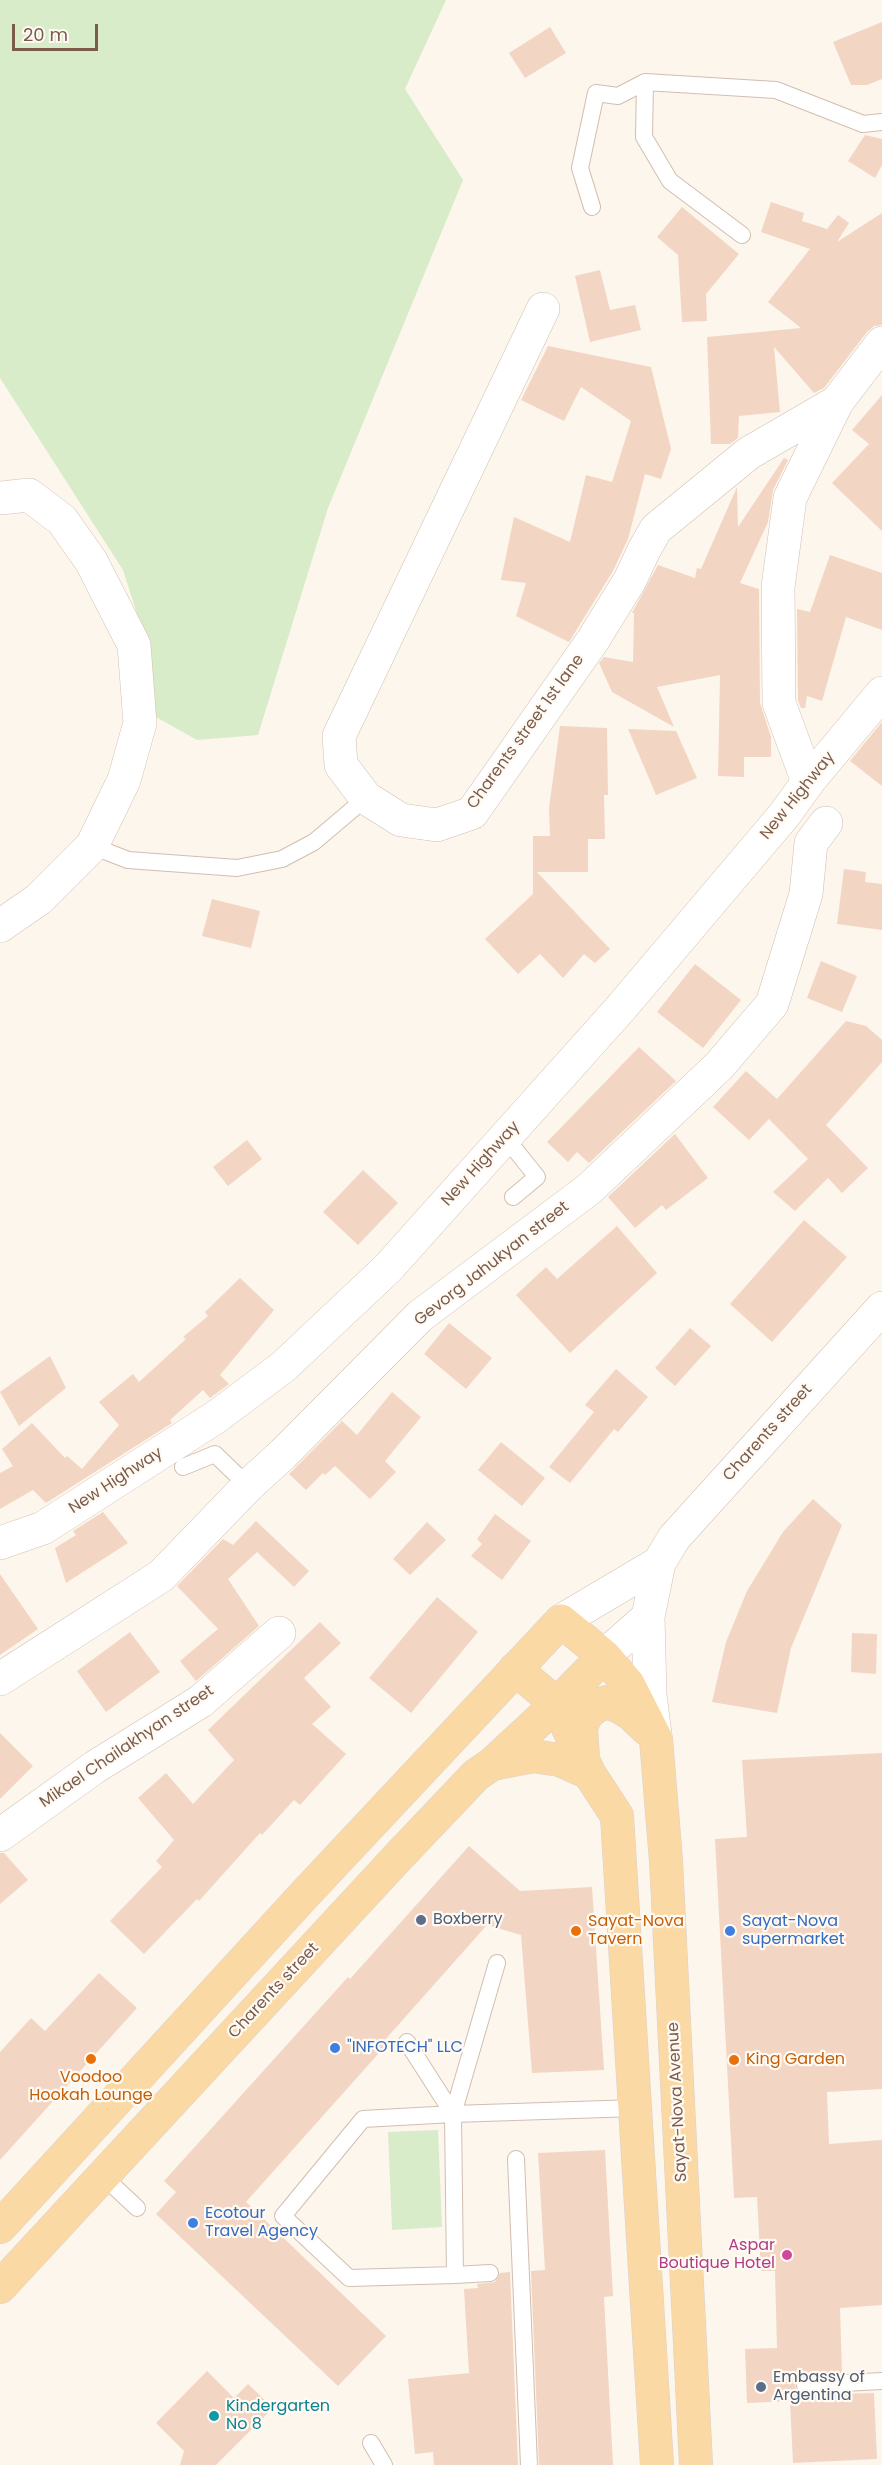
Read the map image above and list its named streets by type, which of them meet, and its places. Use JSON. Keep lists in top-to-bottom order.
{
  "streets": {
    "main road": ["Charents street", "Sayat-Nova Avenue"],
    "street": [
      "Charents street 1st lane",
      "New Highway",
      "Gevorg Jahukyan street",
      "Mikael Chailakhyan street"
    ]
  },
  "crossings": [
    ["Charents street", "Sayat-Nova Avenue"]
  ],
  "places": [
    "Boxberry",
    "Sayat-Nova Tavern",
    "Sayat-Nova supermarket",
    "\"INFOTECH\" LLC",
    "Voodoo Hookah Lounge",
    "King Garden",
    "Ecotour Travel Agency",
    "Aspar Boutique Hotel",
    "Embassy of Argentina",
    "Kindergarten No 8"
  ],
  "scale_bar": "20 m"
}
